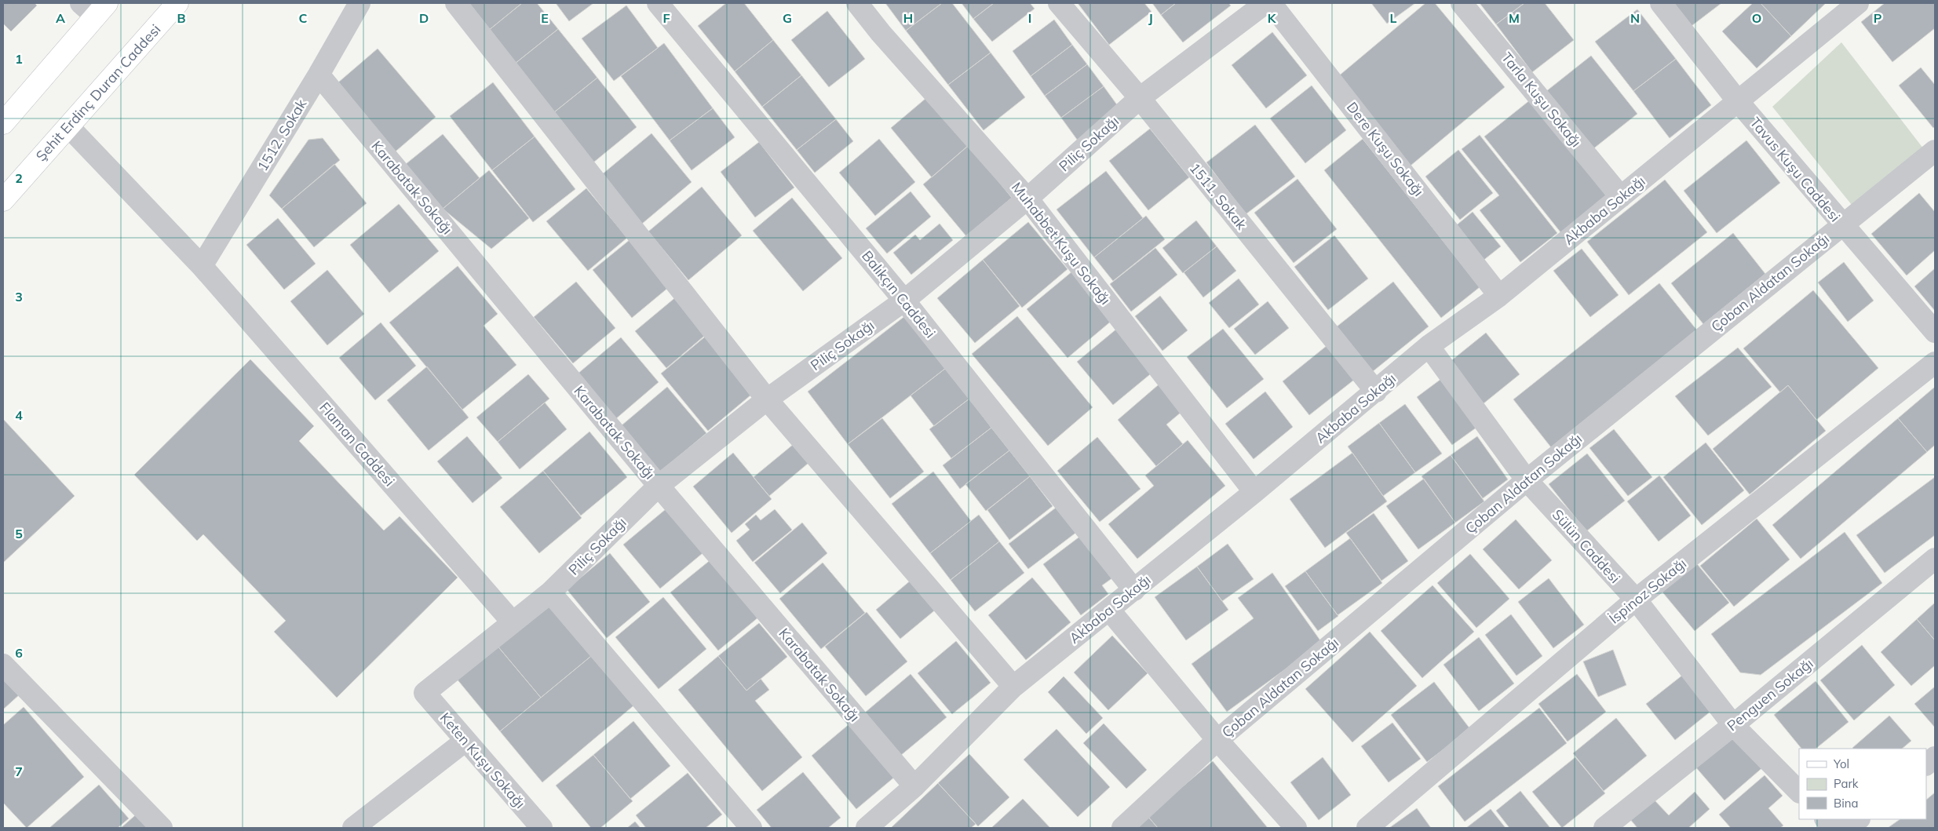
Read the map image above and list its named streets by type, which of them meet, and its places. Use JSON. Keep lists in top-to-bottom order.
{
  "streets": {
    "main road": ["Şehit Erdinç Duran Caddesi"],
    "street": [
      "Tarla Kuşu Sokağı",
      "1512. Sokak",
      "Piliç Sokağı",
      "Dere Kuşu Sokağı",
      "Tavus Kuşu Caddesi",
      "Karabatak Sokağı",
      "1511. Sokak",
      "Akbaba Sokağı",
      "Muhabbet Kuşu Sokağı",
      "Çoban Aldatan Sokağı",
      "Balıkçın Caddesi",
      "Flaman Caddesi",
      "Sülün Caddesi",
      "İspinoz Sokağı",
      "Penguen Sokağı",
      "Keten Kuşu Sokağı"
    ]
  },
  "crossings": [
    ["Şehit Erdinç Duran Caddesi", "Flaman Caddesi"],
    ["Tarla Kuşu Sokağı", "Akbaba Sokağı"],
    ["1512. Sokak", "Karabatak Sokağı"],
    ["1512. Sokak", "Flaman Caddesi"],
    ["Piliç Sokağı", "Karabatak Sokağı"],
    ["Piliç Sokağı", "1511. Sokak"],
    ["Piliç Sokağı", "Muhabbet Kuşu Sokağı"],
    ["Piliç Sokağı", "Balıkçın Caddesi"],
    ["Piliç Sokağı", "Flaman Caddesi"],
    ["Piliç Sokağı", "Keten Kuşu Sokağı"],
    ["Dere Kuşu Sokağı", "Akbaba Sokağı"],
    ["Tavus Kuşu Caddesi", "Akbaba Sokağı"],
    ["Tavus Kuşu Caddesi", "Çoban Aldatan Sokağı"],
    ["Karabatak Sokağı", "Akbaba Sokağı"],
    ["1511. Sokak", "Akbaba Sokağı"],
    ["Akbaba Sokağı", "Muhabbet Kuşu Sokağı"],
    ["Akbaba Sokağı", "Balıkçın Caddesi"],
    ["Akbaba Sokağı", "Sülün Caddesi"],
    ["Çoban Aldatan Sokağı", "Sülün Caddesi"],
    ["Sülün Caddesi", "İspinoz Sokağı"],
    ["Sülün Caddesi", "Penguen Sokağı"]
  ],
  "legend": ["Yol", "Park", "Bina"],
  "grid": {
    "columns": [
      "A",
      "B",
      "C",
      "D",
      "E",
      "F",
      "G",
      "H",
      "I",
      "J",
      "K",
      "L",
      "M",
      "N",
      "O",
      "P"
    ],
    "rows": [
      "1",
      "2",
      "3",
      "4",
      "5",
      "6",
      "7"
    ]
  }
}
